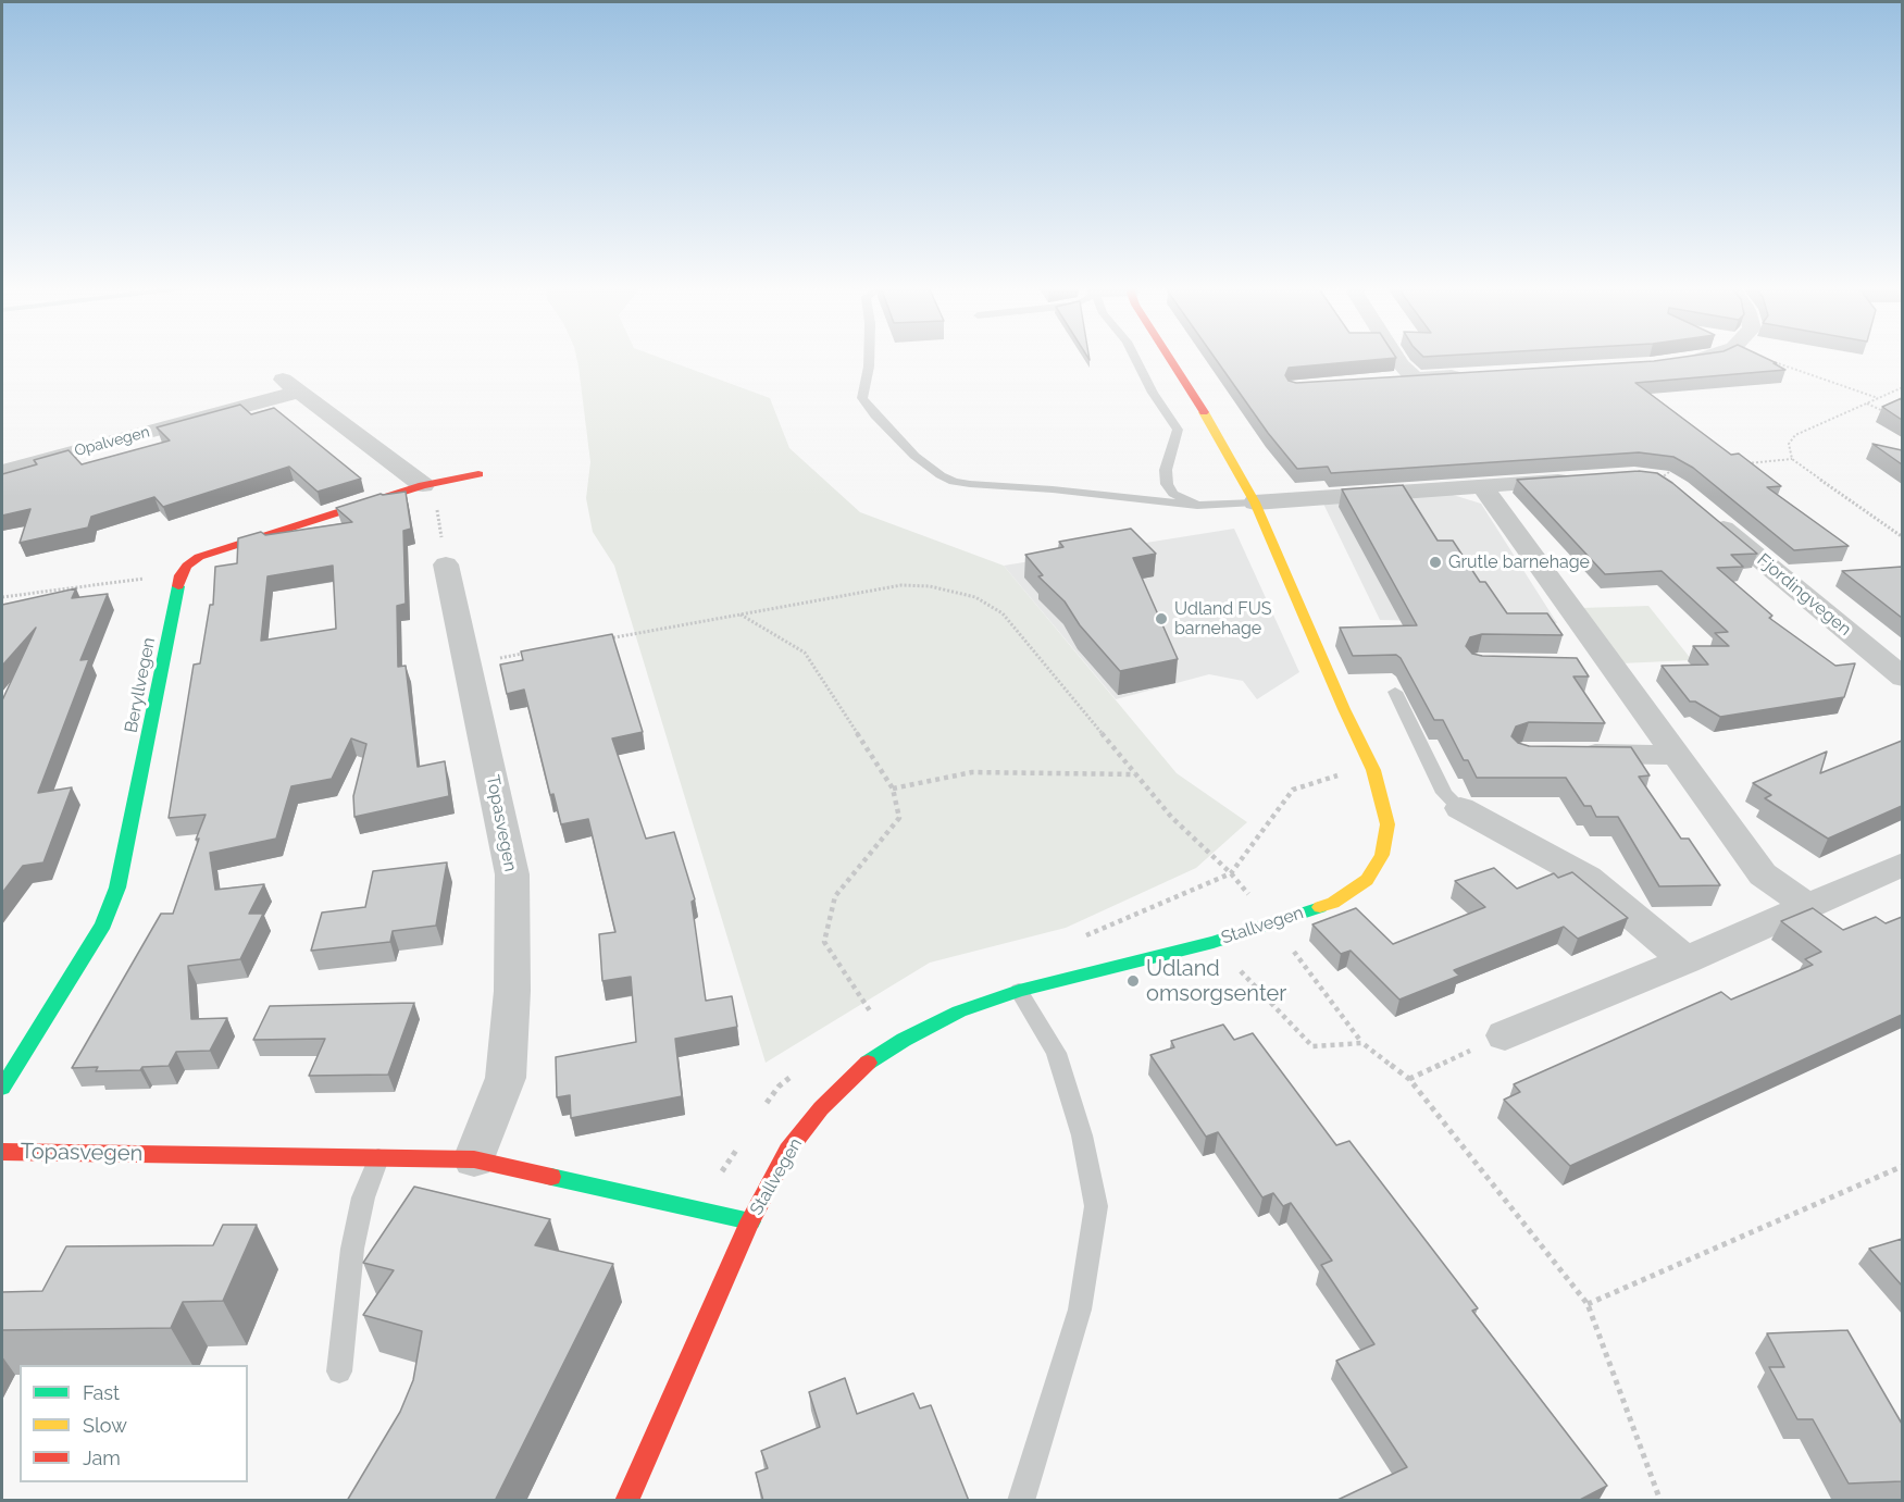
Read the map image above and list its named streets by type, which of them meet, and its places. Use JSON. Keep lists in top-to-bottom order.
{
  "streets": {
    "street": [
      "Opalvegen",
      "Fjordingvegen",
      "Beryllvegen",
      "Topasvegen",
      "Stallvegen"
    ]
  },
  "crossings": [
    ["Topasvegen", "Stallvegen"]
  ],
  "places": ["Grutle barnehage", "Udland FUS barnehage", "Udland omsorgsenter"],
  "legend": ["Fast", "Slow", "Jam"]
}
